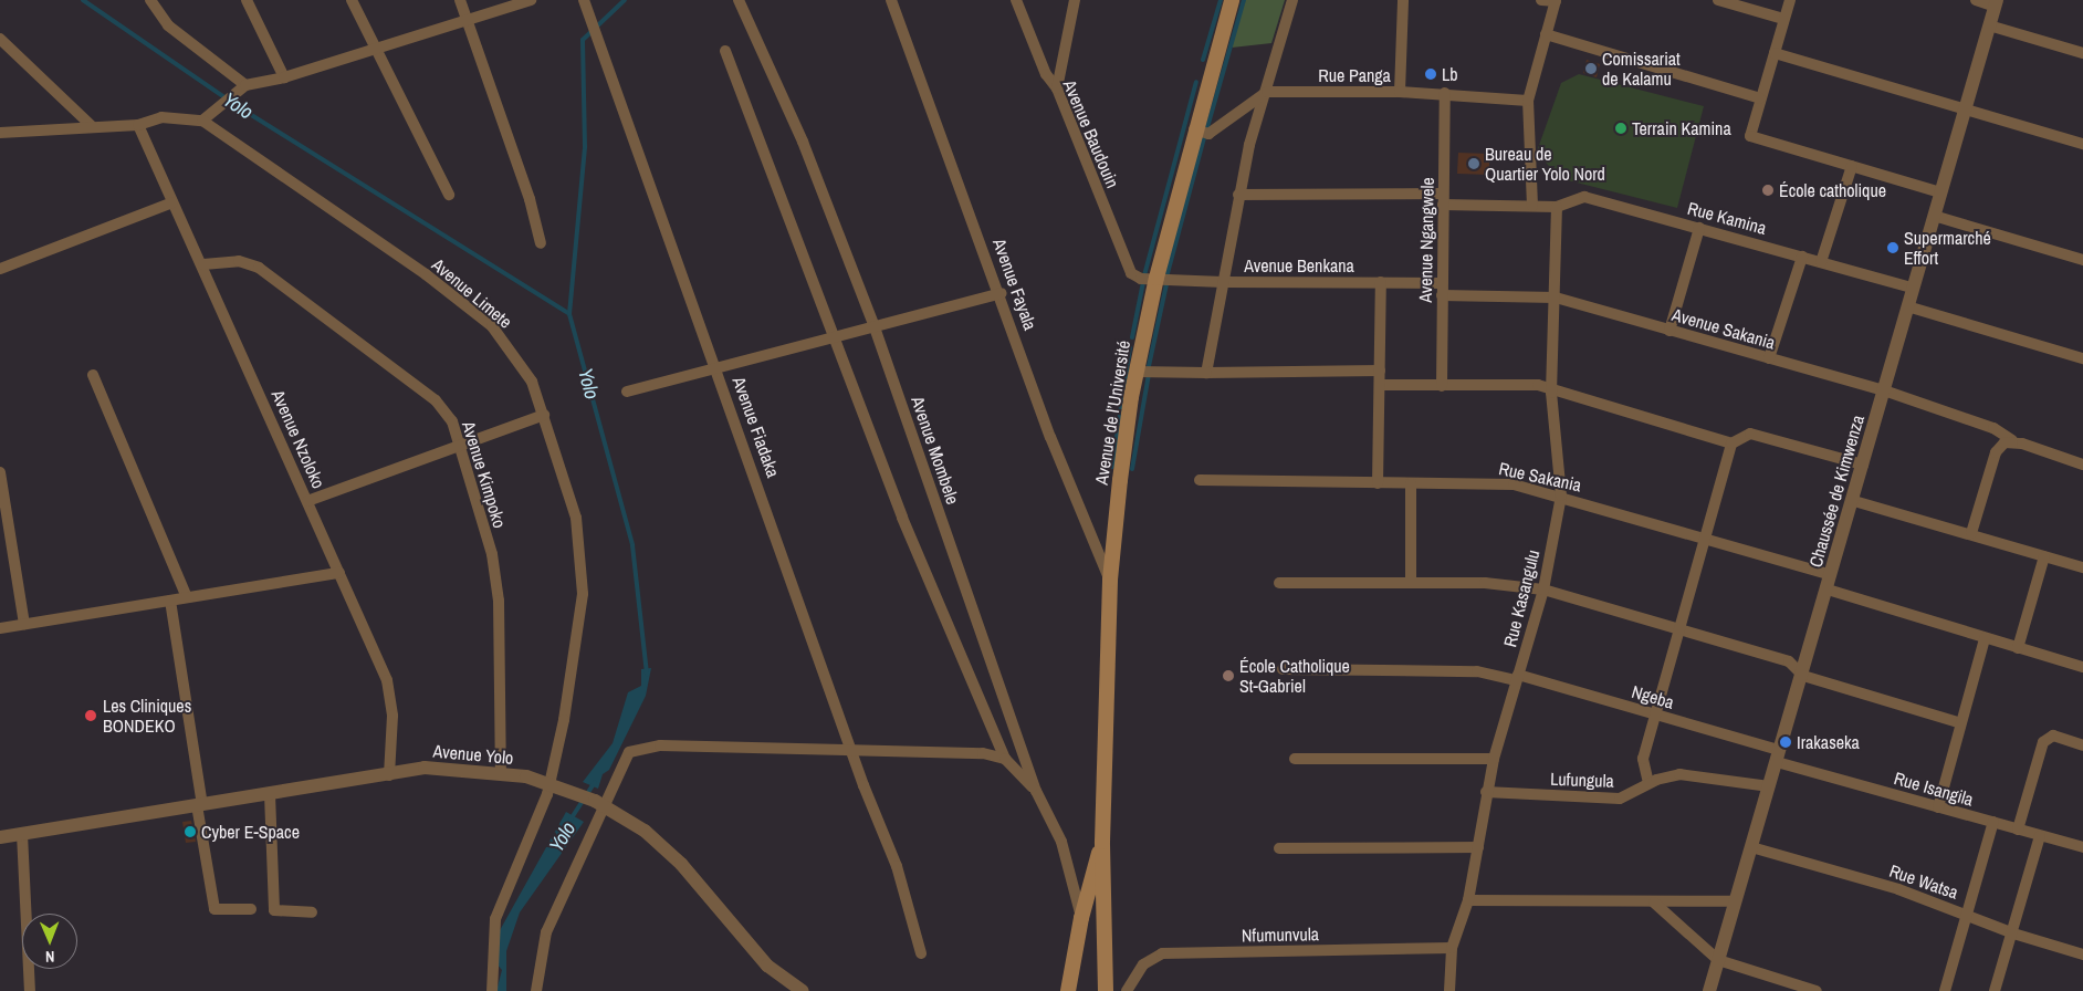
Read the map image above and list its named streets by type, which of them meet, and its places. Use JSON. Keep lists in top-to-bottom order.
{
  "streets": {
    "main road": ["Avenue de l’Université"],
    "street": [
      "Rue Panga",
      "Avenue Baudouin",
      "Rue Kamina",
      "Avenue Ngangwele",
      "Avenue Benkana",
      "Avenue Fayala",
      "Avenue Limete",
      "Avenue Sakania",
      "Avenue Fiadaka",
      "Avenue Nzoloko",
      "Avenue Mombele",
      "Avenue Kimpoko",
      "Rue Sakania",
      "Chaussée de Kimwenza",
      "Rue Kasangulu",
      "Ngeba",
      "Avenue Yolo",
      "Lufungula",
      "Rue Isangila",
      "Rue Watsa",
      "Nfumunvula"
    ]
  },
  "crossings": [
    ["Rue Panga", "Avenue Ngangwele"],
    ["Avenue Baudouin", "Avenue Benkana"],
    ["Avenue Baudouin", "Avenue de l’Université"],
    ["Rue Kamina", "Avenue Ngangwele"],
    ["Rue Kamina", "Chaussée de Kimwenza"],
    ["Rue Kamina", "Rue Kasangulu"],
    ["Avenue Ngangwele", "Avenue Benkana"],
    ["Avenue Ngangwele", "Avenue Sakania"],
    ["Avenue Benkana", "Avenue de l’Université"],
    ["Avenue Fayala", "Avenue de l’Université"],
    ["Avenue Limete", "Avenue Nzoloko"],
    ["Avenue Limete", "Avenue Yolo"],
    ["Avenue Sakania", "Chaussée de Kimwenza"],
    ["Avenue Sakania", "Rue Kasangulu"],
    ["Avenue de l’Université", "Avenue Mombele"],
    ["Avenue Nzoloko", "Avenue Kimpoko"],
    ["Avenue Nzoloko", "Avenue Yolo"],
    ["Avenue Kimpoko", "Avenue Yolo"],
    ["Rue Sakania", "Chaussée de Kimwenza"],
    ["Rue Sakania", "Rue Kasangulu"],
    ["Chaussée de Kimwenza", "Ngeba"],
    ["Chaussée de Kimwenza", "Lufungula"],
    ["Chaussée de Kimwenza", "Rue Isangila"],
    ["Chaussée de Kimwenza", "Rue Watsa"],
    ["Rue Kasangulu", "Ngeba"],
    ["Rue Kasangulu", "Lufungula"],
    ["Rue Kasangulu", "Nfumunvula"],
    ["Ngeba", "Rue Isangila"]
  ],
  "water": ["Yolo"],
  "places": [
    "Comissariat de Kalamu",
    "Lb",
    "Terrain Kamina",
    "Bureau de Quartier Yolo Nord",
    "École catholique",
    "Supermarché Effort",
    "École Catholique St-Gabriel",
    "Les Cliniques BONDEKO",
    "Irakaseka",
    "Cyber E-Space"
  ],
  "north": "bottom"
}
